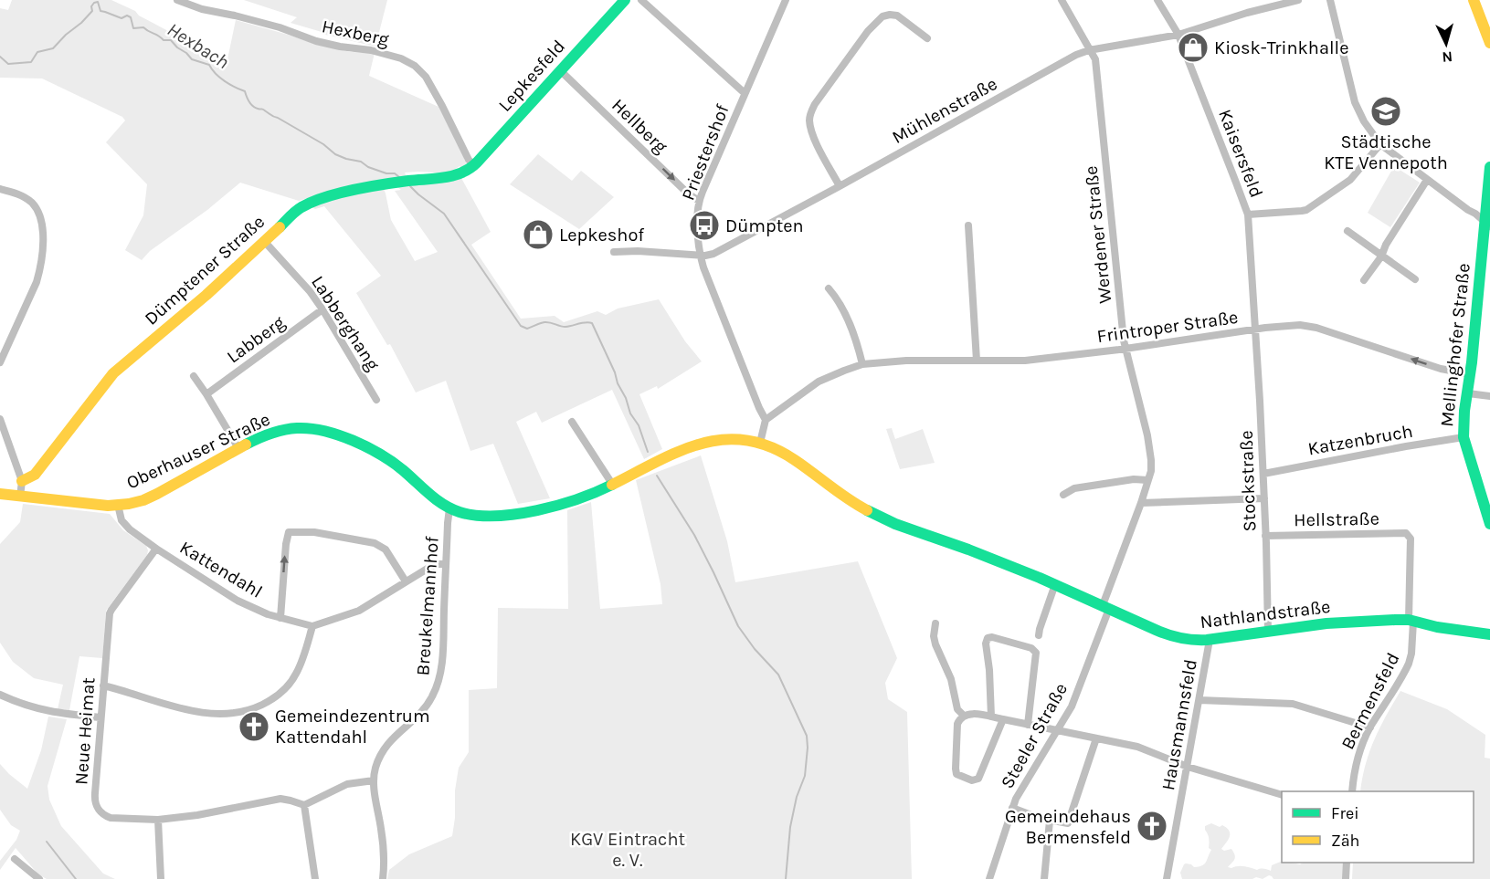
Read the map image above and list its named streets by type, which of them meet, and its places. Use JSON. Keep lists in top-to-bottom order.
{
  "streets": {
    "street": [
      "Hexberg",
      "Lepkesfeld",
      "Mühlenstraße",
      "Hellberg",
      "Priestershof",
      "Kaisersfeld",
      "Werdener Straße",
      "Dümptener Straße",
      "Labberghang",
      "Frintroper Straße",
      "Labberg",
      "Mellinghofer Straße",
      "Katzenbruch",
      "Oberhauser Straße",
      "Stockstraße",
      "Hellstraße",
      "Kattendahl",
      "Breukelmannhof",
      "Nathlandstraße",
      "Bermensfeld",
      "Hausmannsfeld",
      "Neue Heimat",
      "Steeler Straße"
    ]
  },
  "crossings": [
    ["Hexberg", "Lepkesfeld"],
    ["Lepkesfeld", "Hellberg"],
    ["Lepkesfeld", "Dümptener Straße"],
    ["Mühlenstraße", "Priestershof"],
    ["Mühlenstraße", "Kaisersfeld"],
    ["Mühlenstraße", "Werdener Straße"],
    ["Hellberg", "Priestershof"],
    ["Priestershof", "Frintroper Straße"],
    ["Kaisersfeld", "Frintroper Straße"],
    ["Kaisersfeld", "Stockstraße"],
    ["Werdener Straße", "Frintroper Straße"],
    ["Werdener Straße", "Nathlandstraße"],
    ["Werdener Straße", "Steeler Straße"],
    ["Dümptener Straße", "Labberghang"],
    ["Labberghang", "Labberg"],
    ["Frintroper Straße", "Mellinghofer Straße"],
    ["Frintroper Straße", "Stockstraße"],
    ["Mellinghofer Straße", "Katzenbruch"],
    ["Katzenbruch", "Stockstraße"],
    ["Oberhauser Straße", "Kattendahl"],
    ["Oberhauser Straße", "Breukelmannhof"],
    ["Oberhauser Straße", "Nathlandstraße"],
    ["Stockstraße", "Hellstraße"],
    ["Stockstraße", "Nathlandstraße"],
    ["Hellstraße", "Bermensfeld"],
    ["Kattendahl", "Neue Heimat"],
    ["Nathlandstraße", "Bermensfeld"],
    ["Nathlandstraße", "Hausmannsfeld"],
    ["Nathlandstraße", "Steeler Straße"]
  ],
  "one_way": ["Hellberg"],
  "water": ["Hexbach"],
  "parks": ["KGV Eintracht e. V."],
  "places": {
    "shop": ["Kiosk-Trinkhalle", "Lepkeshof"],
    "school or university": ["Städtische KTE Vennepoth"],
    "bus stop": ["Dümpten"],
    "church": ["Gemeindezentrum Kattendahl", "Gemeindehaus Bermensfeld"]
  },
  "legend": ["Frei", "Zäh"],
  "north": "bottom"
}
